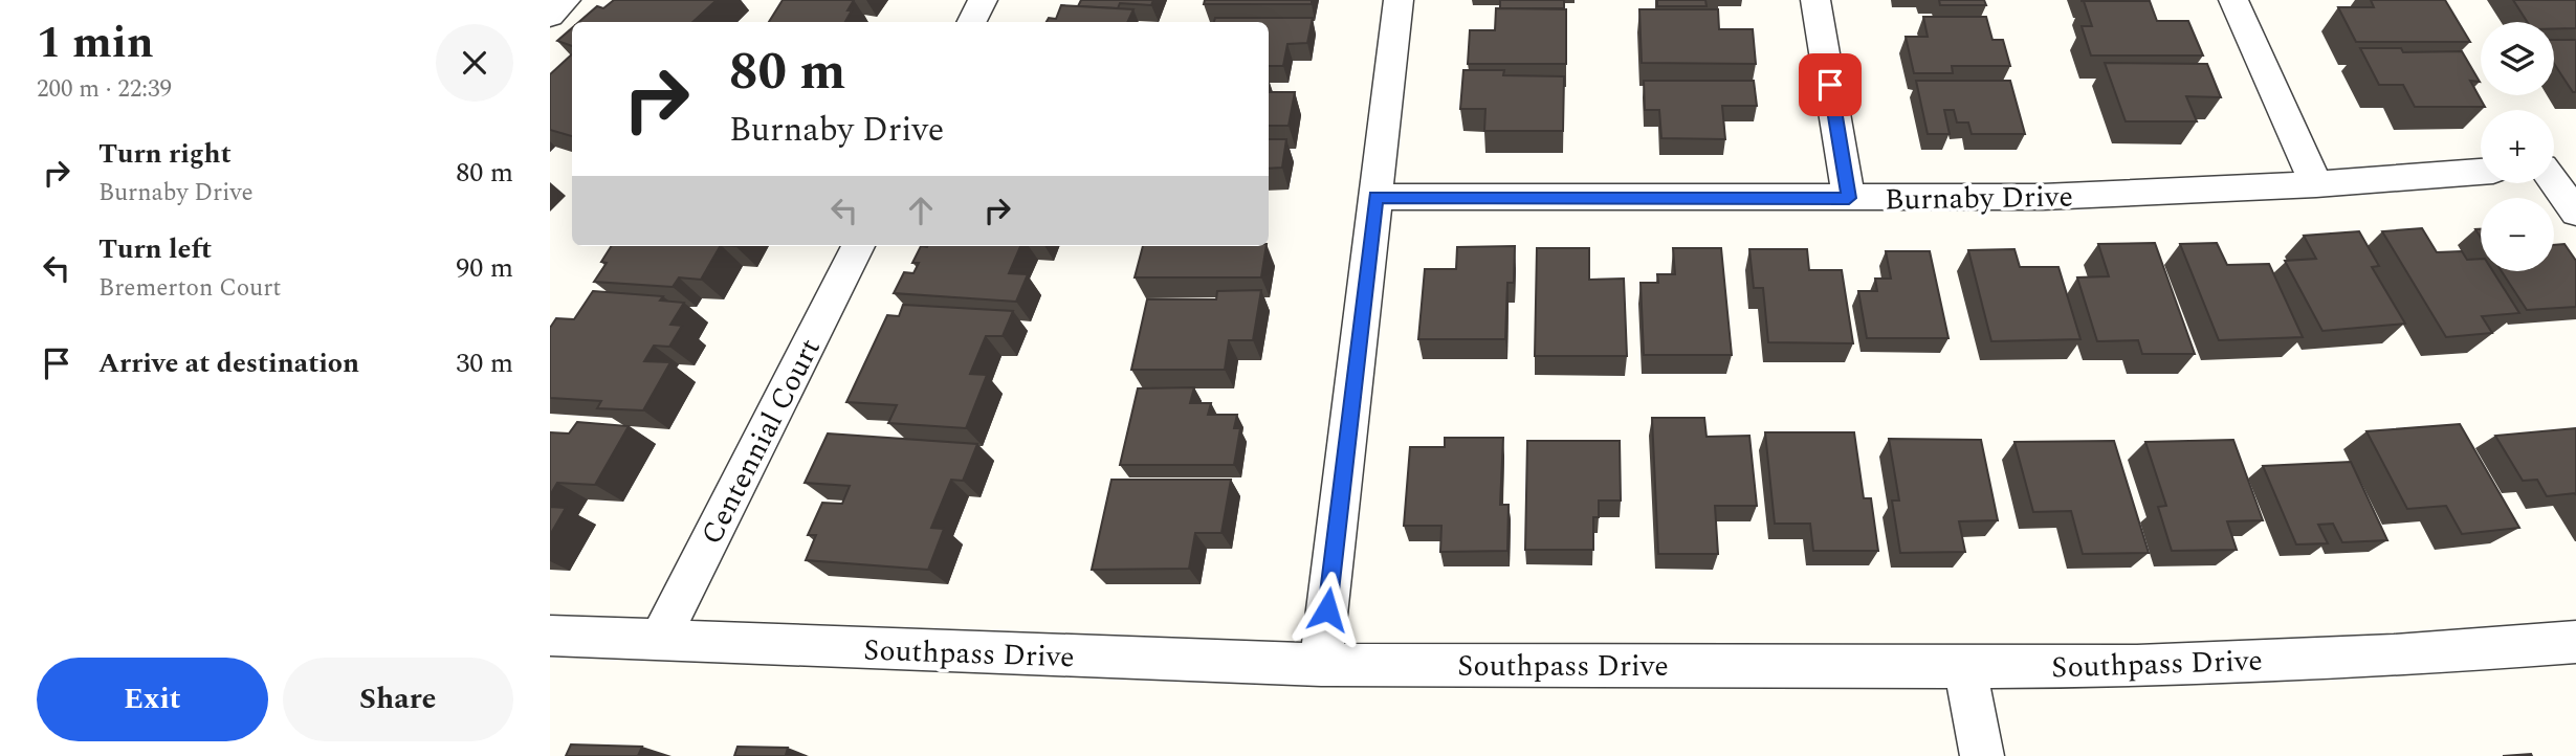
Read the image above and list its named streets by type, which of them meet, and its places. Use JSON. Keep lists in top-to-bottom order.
{
  "streets": {
    "street": ["Burnaby Drive", "Centennial Court", "Southpass Drive"]
  },
  "crossings": [
    ["Centennial Court", "Southpass Drive"]
  ],
  "page": {
    "heading": ["1 min", "200 m · 22:39"],
    "map_buttons": ["+", "−"],
    "turn": ["80 m", "Burnaby Drive"],
    "list": [
      {
        "name": "Turn right",
        "note": "Burnaby Drive",
        "value": "80 m"
      },
      {
        "name": "Turn left",
        "note": "Bremerton Court",
        "value": "90 m"
      },
      {
        "name": "Arrive at destination",
        "value": "30 m"
      }
    ],
    "buttons": ["Exit", "Share"]
  }
}
